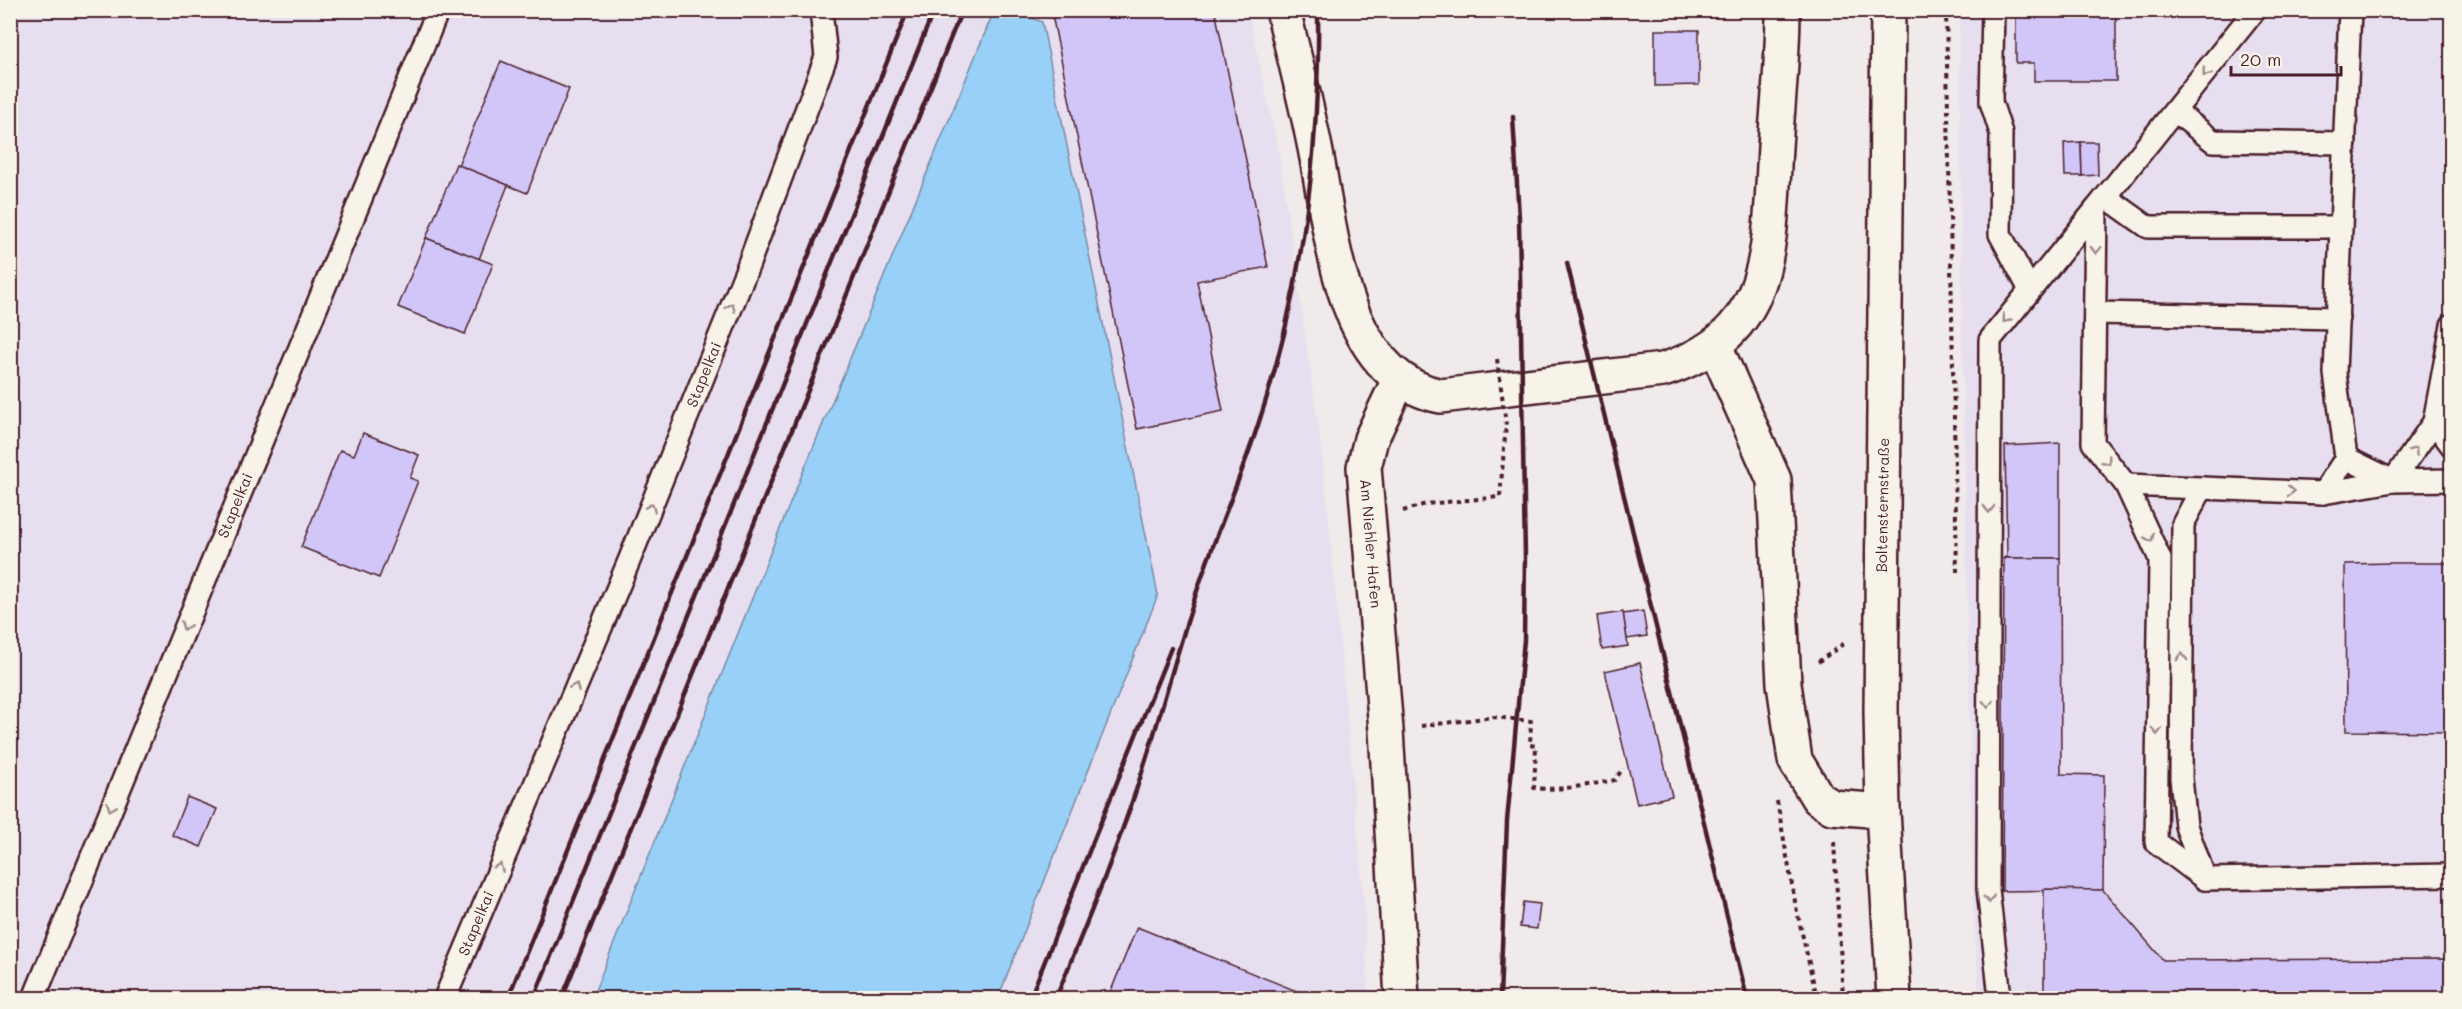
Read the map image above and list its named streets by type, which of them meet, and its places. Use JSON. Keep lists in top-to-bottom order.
{
  "streets": {
    "street": ["Boltensternstraße", "Am Niehler Hafen"],
    "lane": ["Stapelkai"]
  },
  "scale_bar": "20 m"
}
